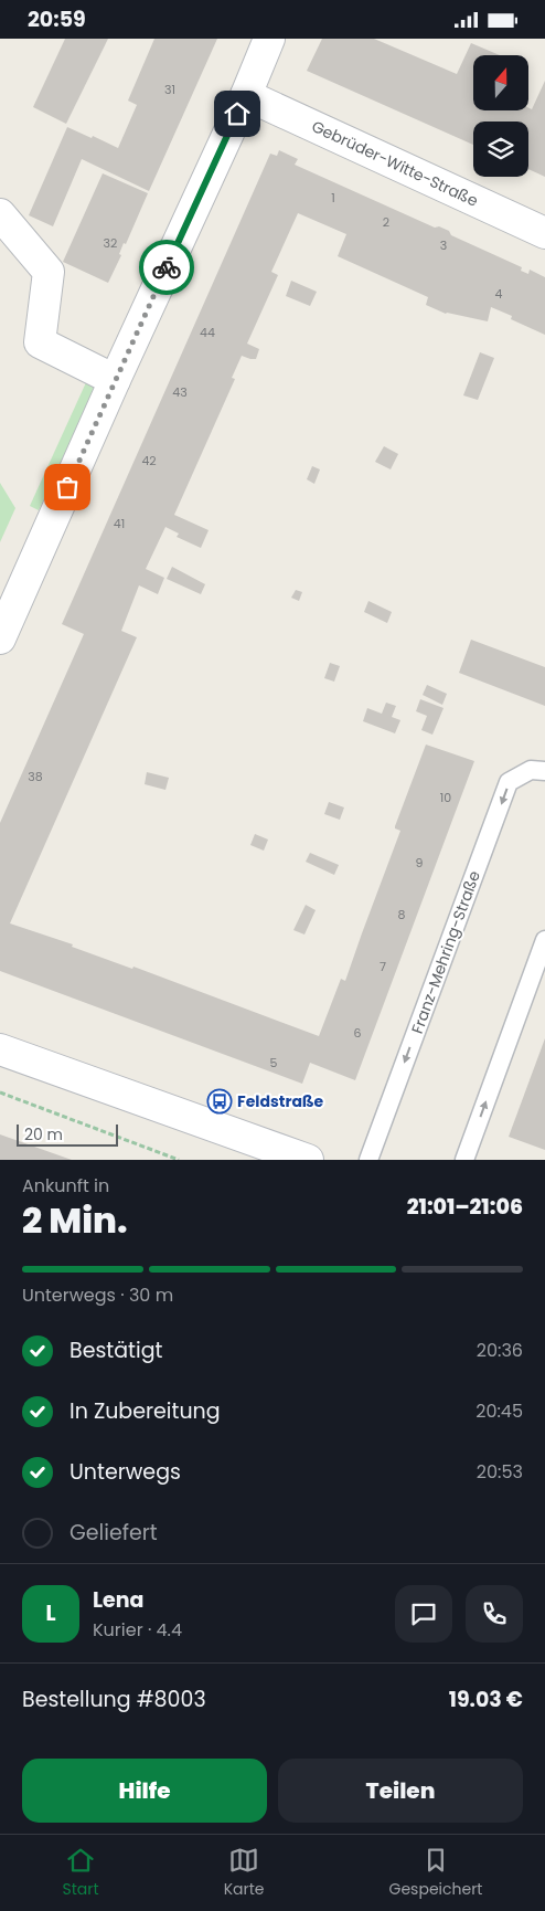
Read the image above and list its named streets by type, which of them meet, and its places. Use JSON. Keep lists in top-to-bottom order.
{
  "streets": {
    "street": ["Gebrüder-Witte-Straße"],
    "lane": ["Franz-Mehring-Straße"]
  },
  "places": {
    "bus stop": ["Feldstraße"]
  },
  "house_numbers": [
    "31",
    "1",
    "2",
    "32",
    "3",
    "4",
    "44",
    "43",
    "42",
    "41",
    "38",
    "10",
    "9",
    "8",
    "7",
    "6",
    "5"
  ],
  "scale_bar": "20 m",
  "north": "top",
  "page": {
    "status": "20:59",
    "scale": "20 m",
    "heading": ["2 Min.", "Ankunft in", "21:01–21:06"],
    "panel": [
      "Lena",
      "Kurier · 4.4",
      "Bestellung #8003",
      "19.03 €"
    ],
    "bar": "Unterwegs · 30 m",
    "list": [
      ["Bestätigt", "20:36"],
      ["In Zubereitung", "20:45"],
      ["Unterwegs", "20:53"],
      "Geliefert"
    ],
    "round": "L",
    "buttons": ["Hilfe", "Teilen"],
    "tabs": ["Start", "Karte", "Gespeichert"]
  }
}
